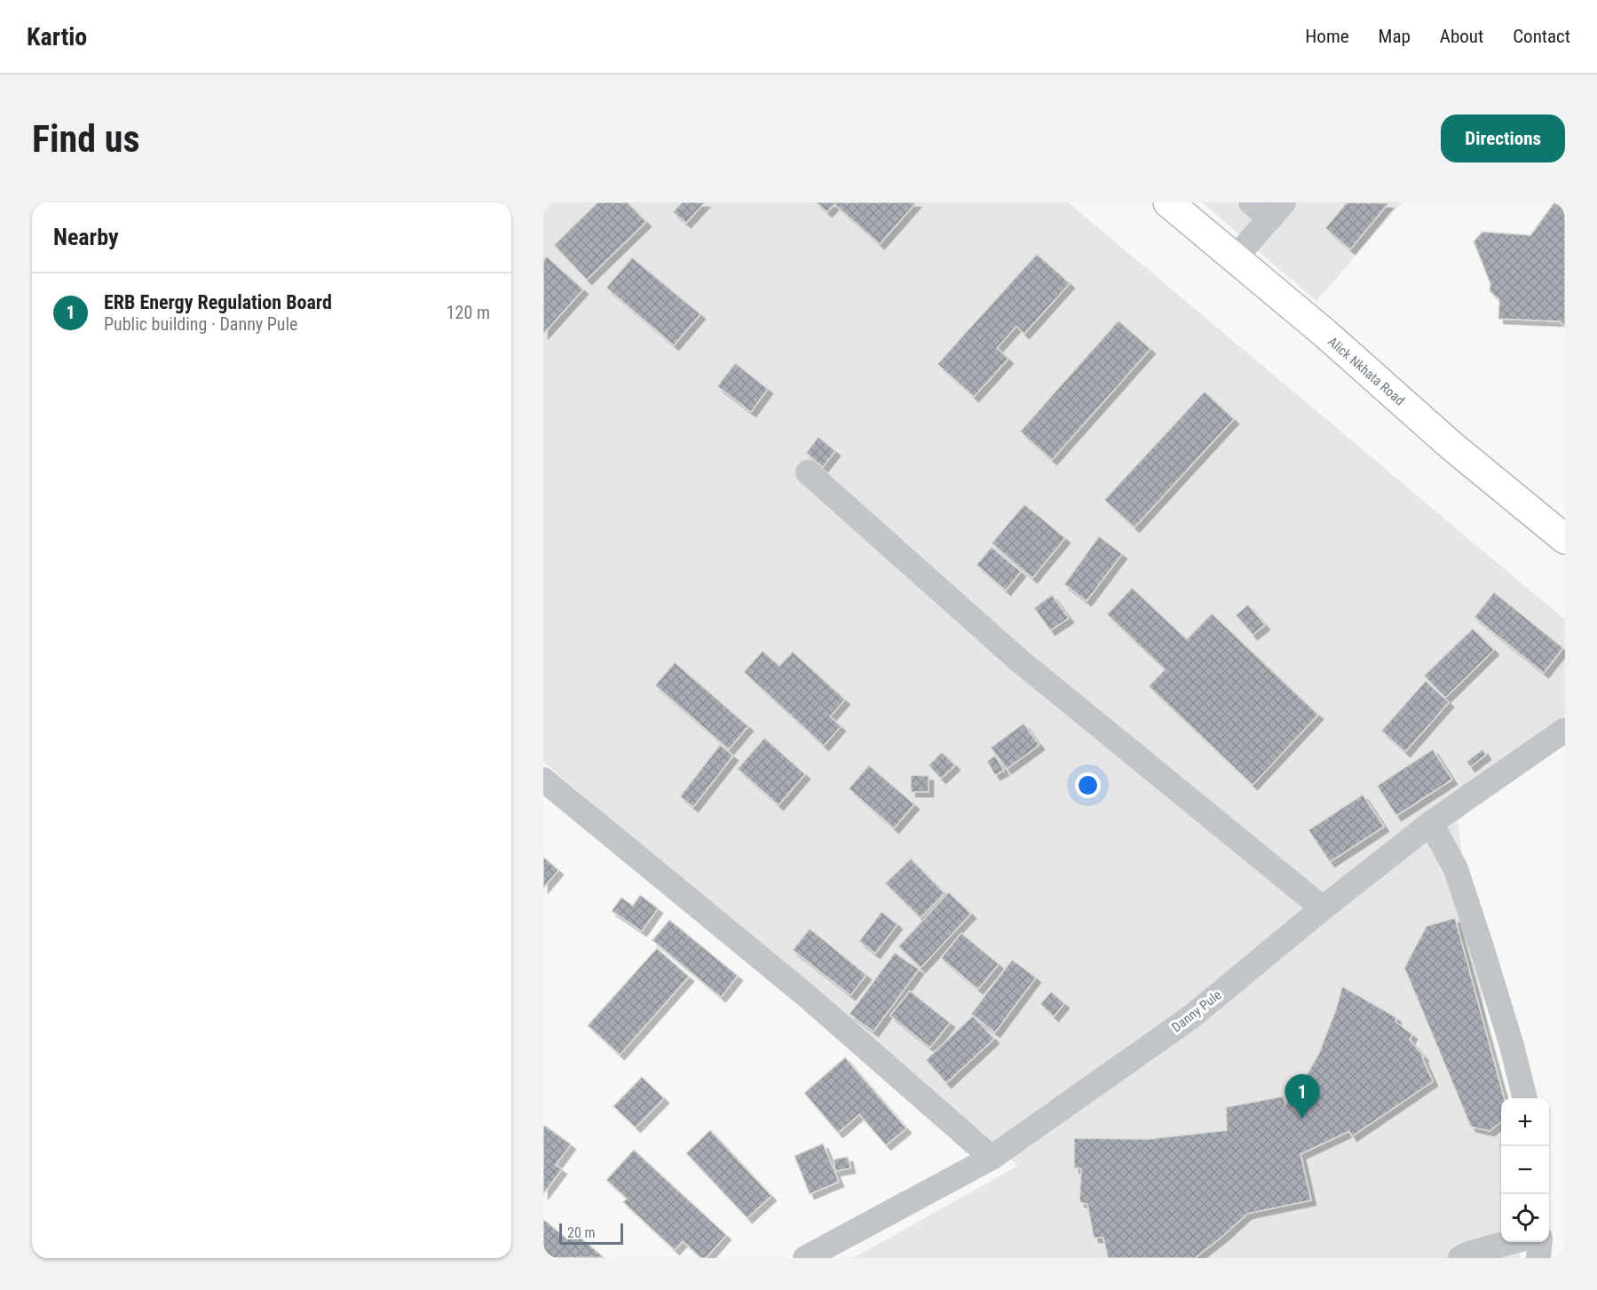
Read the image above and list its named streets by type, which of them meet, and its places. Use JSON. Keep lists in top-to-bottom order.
{
  "streets": {
    "main road": ["Alick Nkhata Road"],
    "street": ["Danny Pule"]
  },
  "scale_bar": "20 m",
  "page": {
    "header": "Kartio",
    "nav": [
      "Home",
      "Map",
      "About",
      "Contact"
    ],
    "buttons": "Directions",
    "title": "Find us",
    "heading": "Nearby",
    "list": [
      {
        "mark": "1",
        "name": "ERB Energy Regulation Board",
        "note": "Public building · Danny Pule",
        "value": "120 m"
      }
    ],
    "pins": "1",
    "map_buttons": ["+", "−"],
    "scale": "20 m"
  }
}
